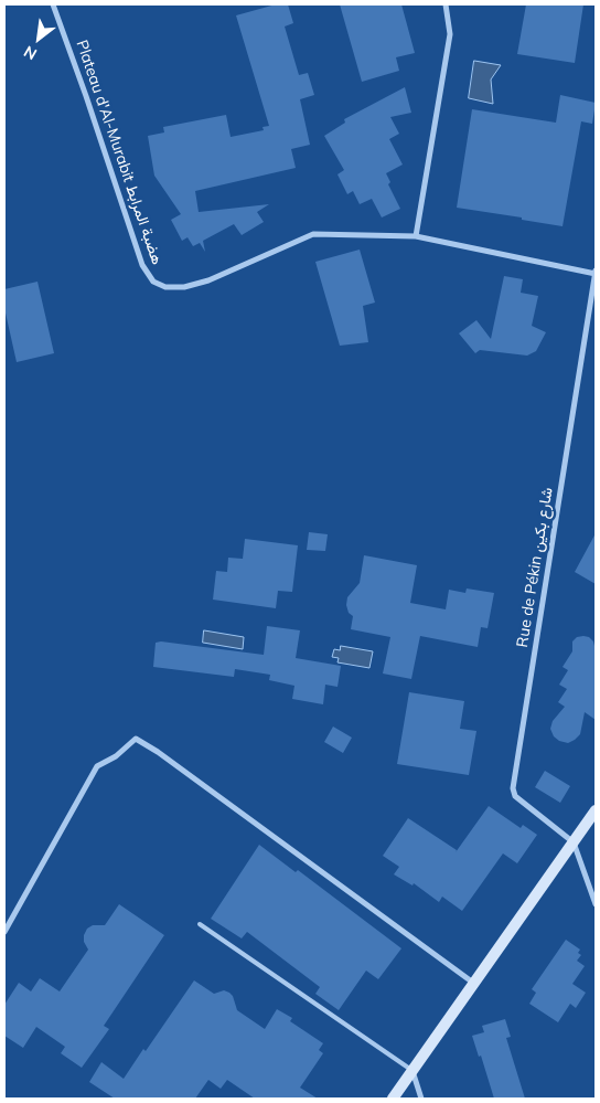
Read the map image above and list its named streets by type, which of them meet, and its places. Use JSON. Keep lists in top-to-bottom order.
{
  "streets": {
    "street": ["Plateau d'Al-Murabit هضبة المرابط", "Rue de Pékin شارع بكين"]
  },
  "crossings": [
    ["Plateau d'Al-Murabit هضبة المرابط", "Rue de Pékin شارع بكين"]
  ],
  "north": "bottom left"
}
